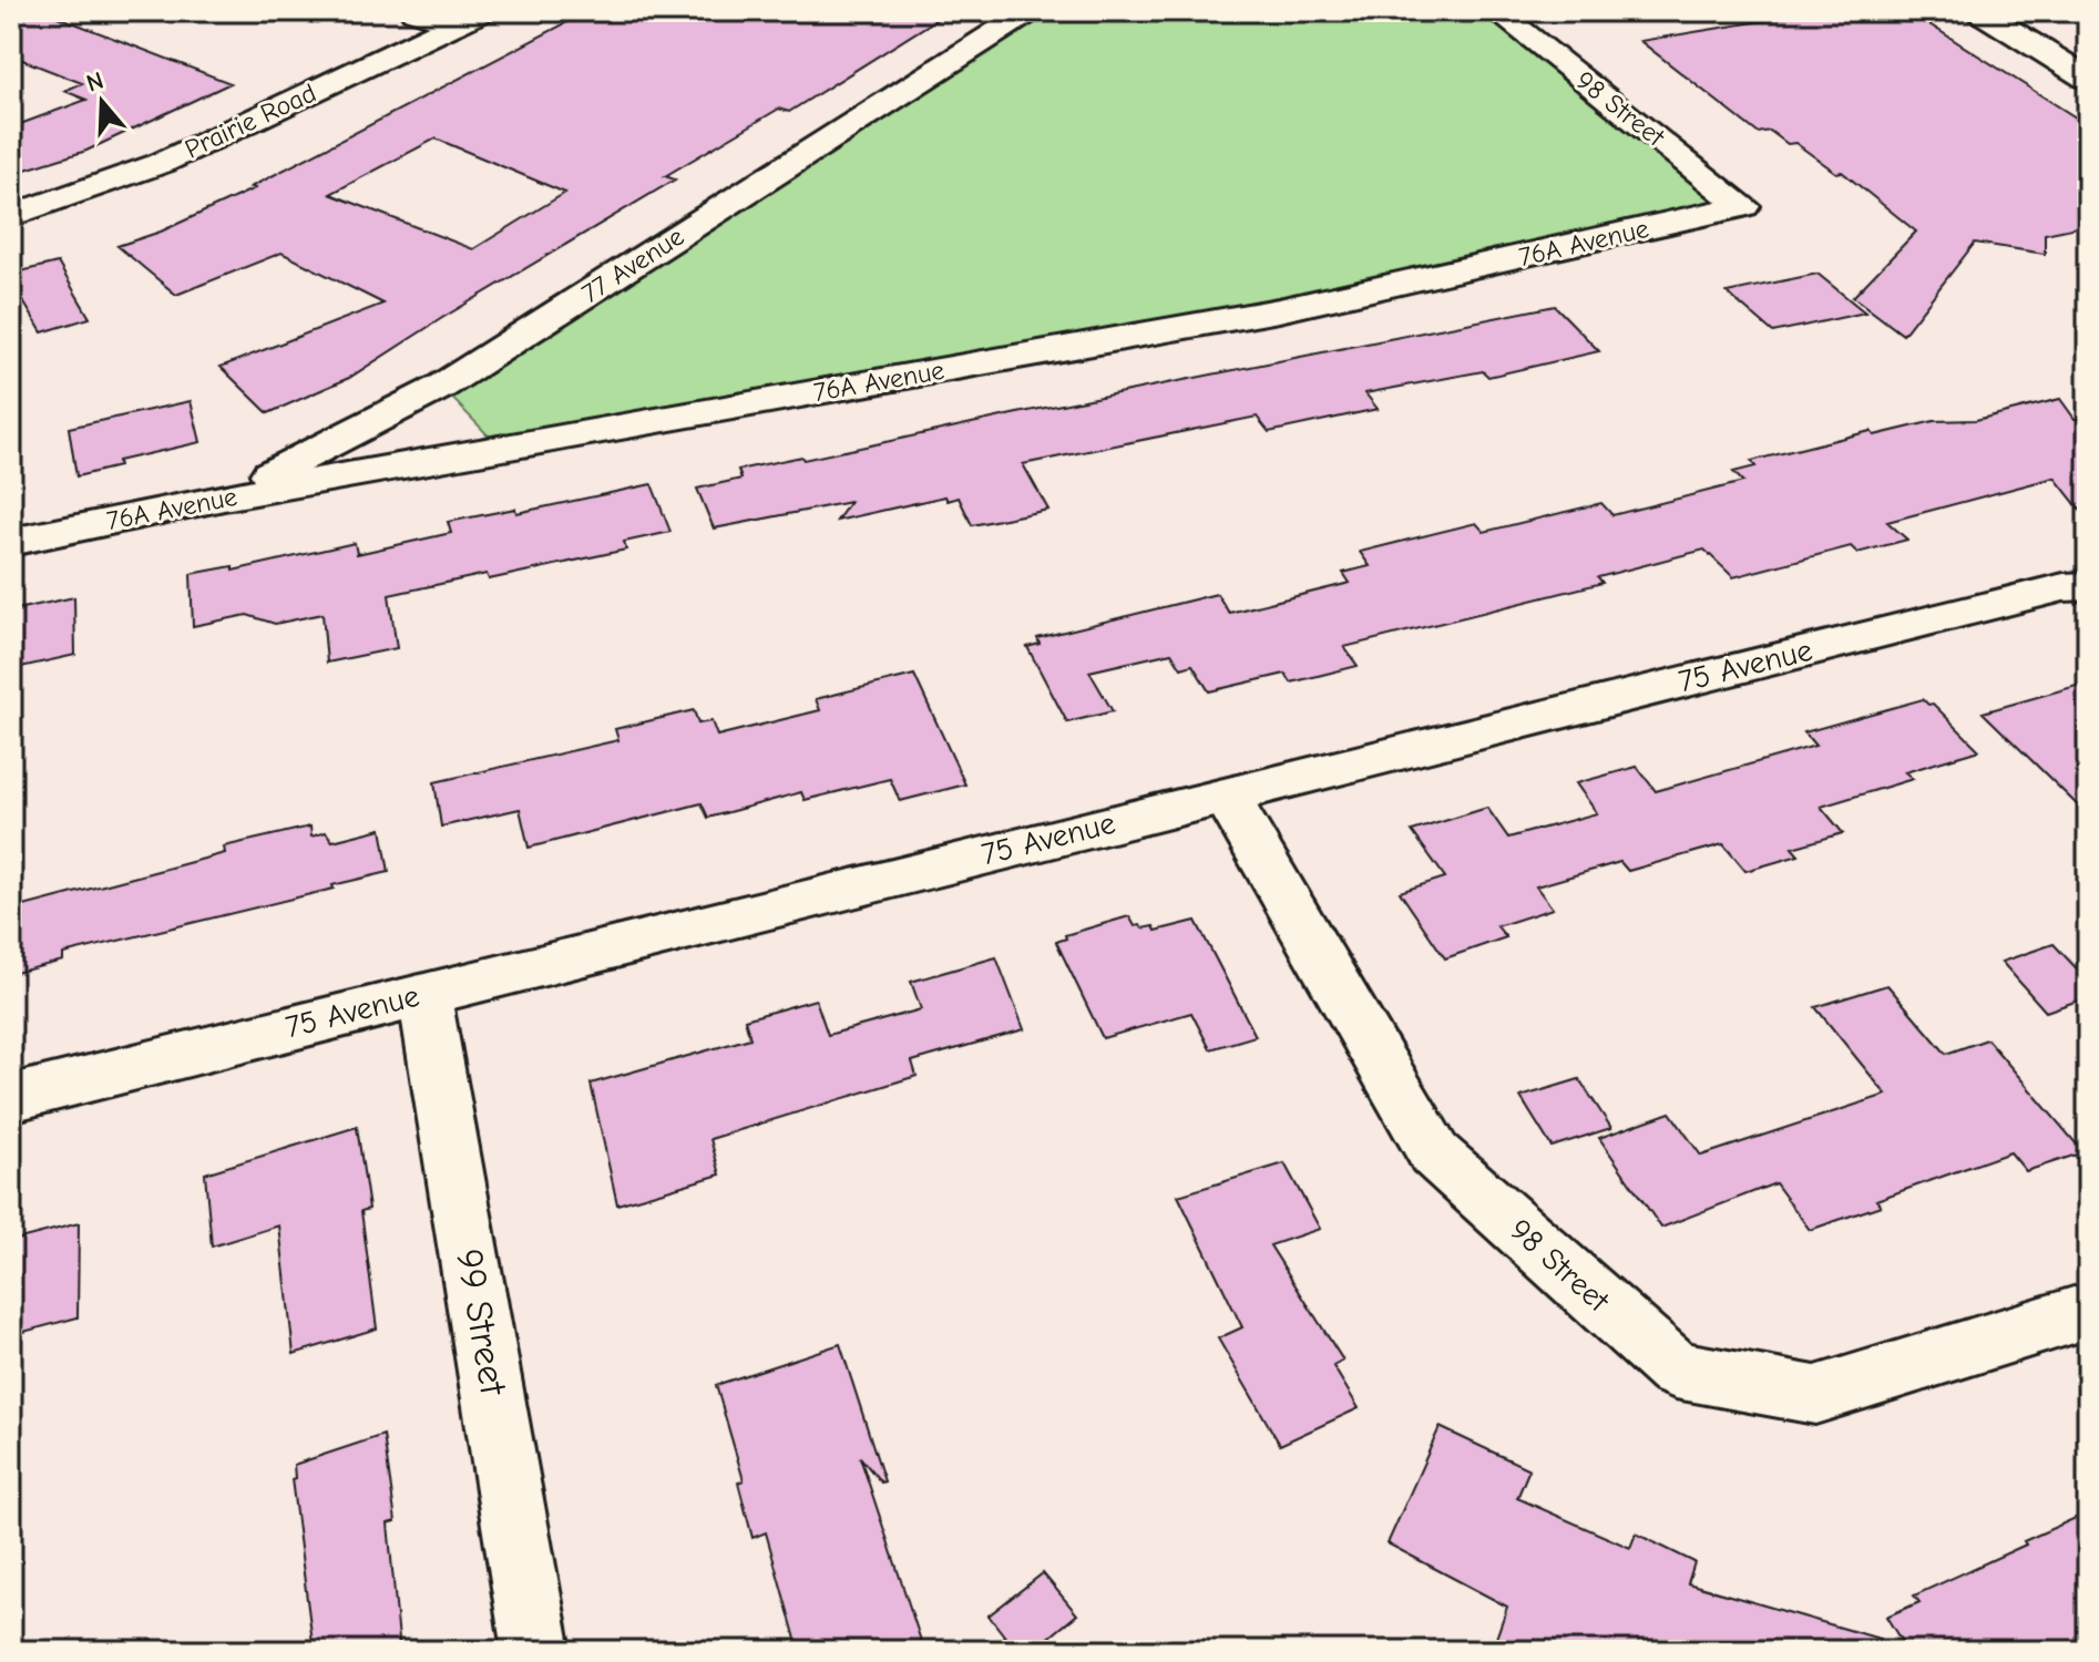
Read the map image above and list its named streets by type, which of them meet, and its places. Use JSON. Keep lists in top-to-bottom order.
{
  "streets": {
    "street": [
      "98 Street",
      "Prairie Road",
      "76A Avenue",
      "77 Avenue",
      "75 Avenue",
      "99 Street"
    ]
  },
  "crossings": [
    ["98 Street", "76A Avenue"],
    ["98 Street", "75 Avenue"],
    ["76A Avenue", "77 Avenue"],
    ["75 Avenue", "99 Street"]
  ],
  "north": "top"
}
